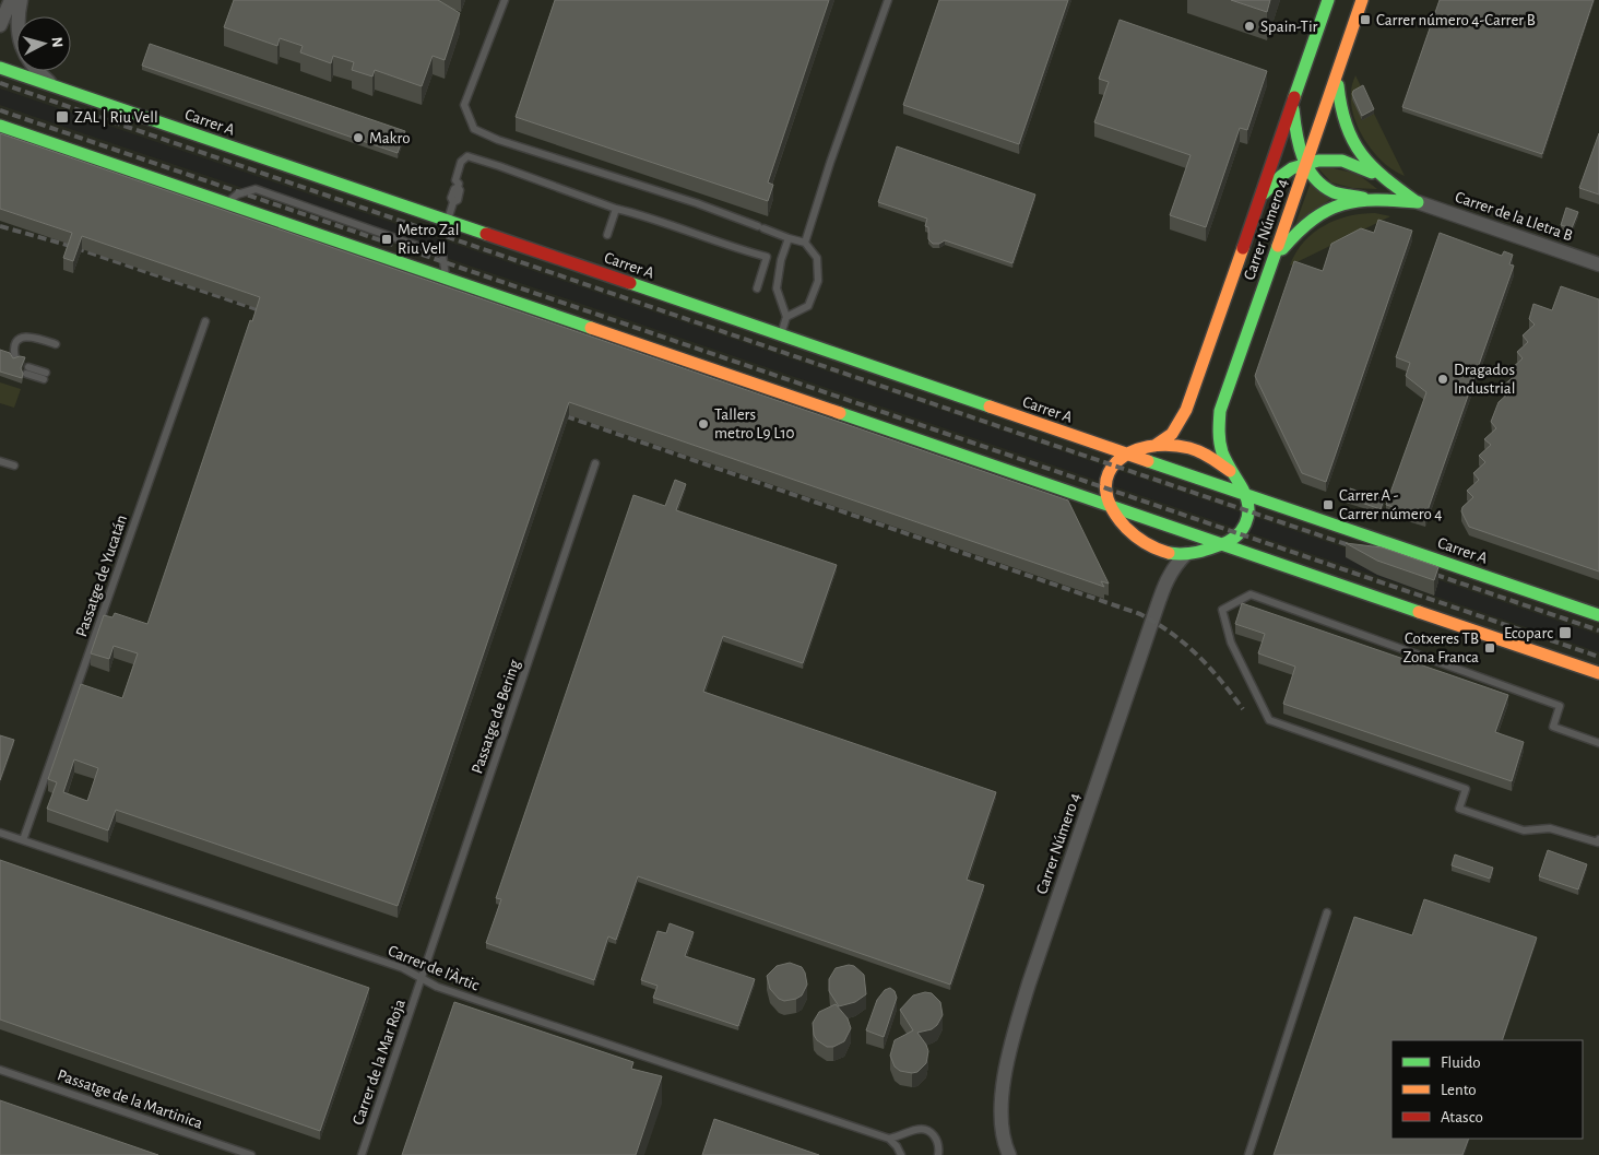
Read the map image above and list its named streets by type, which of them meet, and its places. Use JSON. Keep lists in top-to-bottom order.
{
  "streets": {
    "main road": ["Carrer A", "Carrer Número 4"],
    "street": ["Carrer de la Lletra B"],
    "lane": [
      "Passatge de Yucatán",
      "Passatge de Bering",
      "Carrer de l'Àrtic",
      "Carrer de la Mar Roja",
      "Passatge de la Martinica"
    ]
  },
  "crossings": [
    ["Passatge de Yucatán", "Carrer de l'Àrtic"],
    ["Passatge de Bering", "Carrer de l'Àrtic"],
    ["Passatge de Bering", "Carrer de la Mar Roja"],
    ["Carrer de l'Àrtic", "Carrer de la Mar Roja"]
  ],
  "places": {
    "transit": [
      "Carrer número 4-Carrer B",
      "ZAL | Riu Vell",
      "Metro Zal Riu Vell",
      "Carrer A - Carrer número 4",
      "Ecoparc",
      "Cotxeres TB Zona Franca"
    ],
    "other": [
      "Spain-Tir",
      "Makro",
      "Dragados Industrial",
      "Tallers metro L9 L10"
    ]
  },
  "legend": ["Fluido", "Lento", "Atasco"],
  "north": "right"
}
